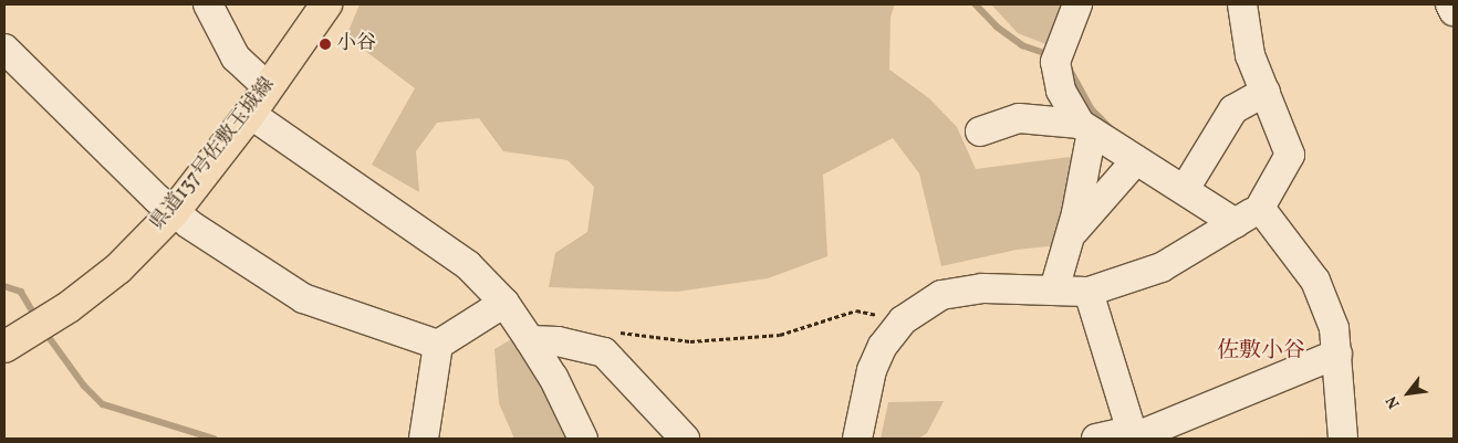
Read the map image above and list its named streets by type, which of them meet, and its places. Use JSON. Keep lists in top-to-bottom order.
{
  "streets": {
    "main road": ["県道137号佐敷玉城線"]
  },
  "districts": ["佐敷小谷"],
  "places": ["小谷"],
  "north": "bottom left"
}
